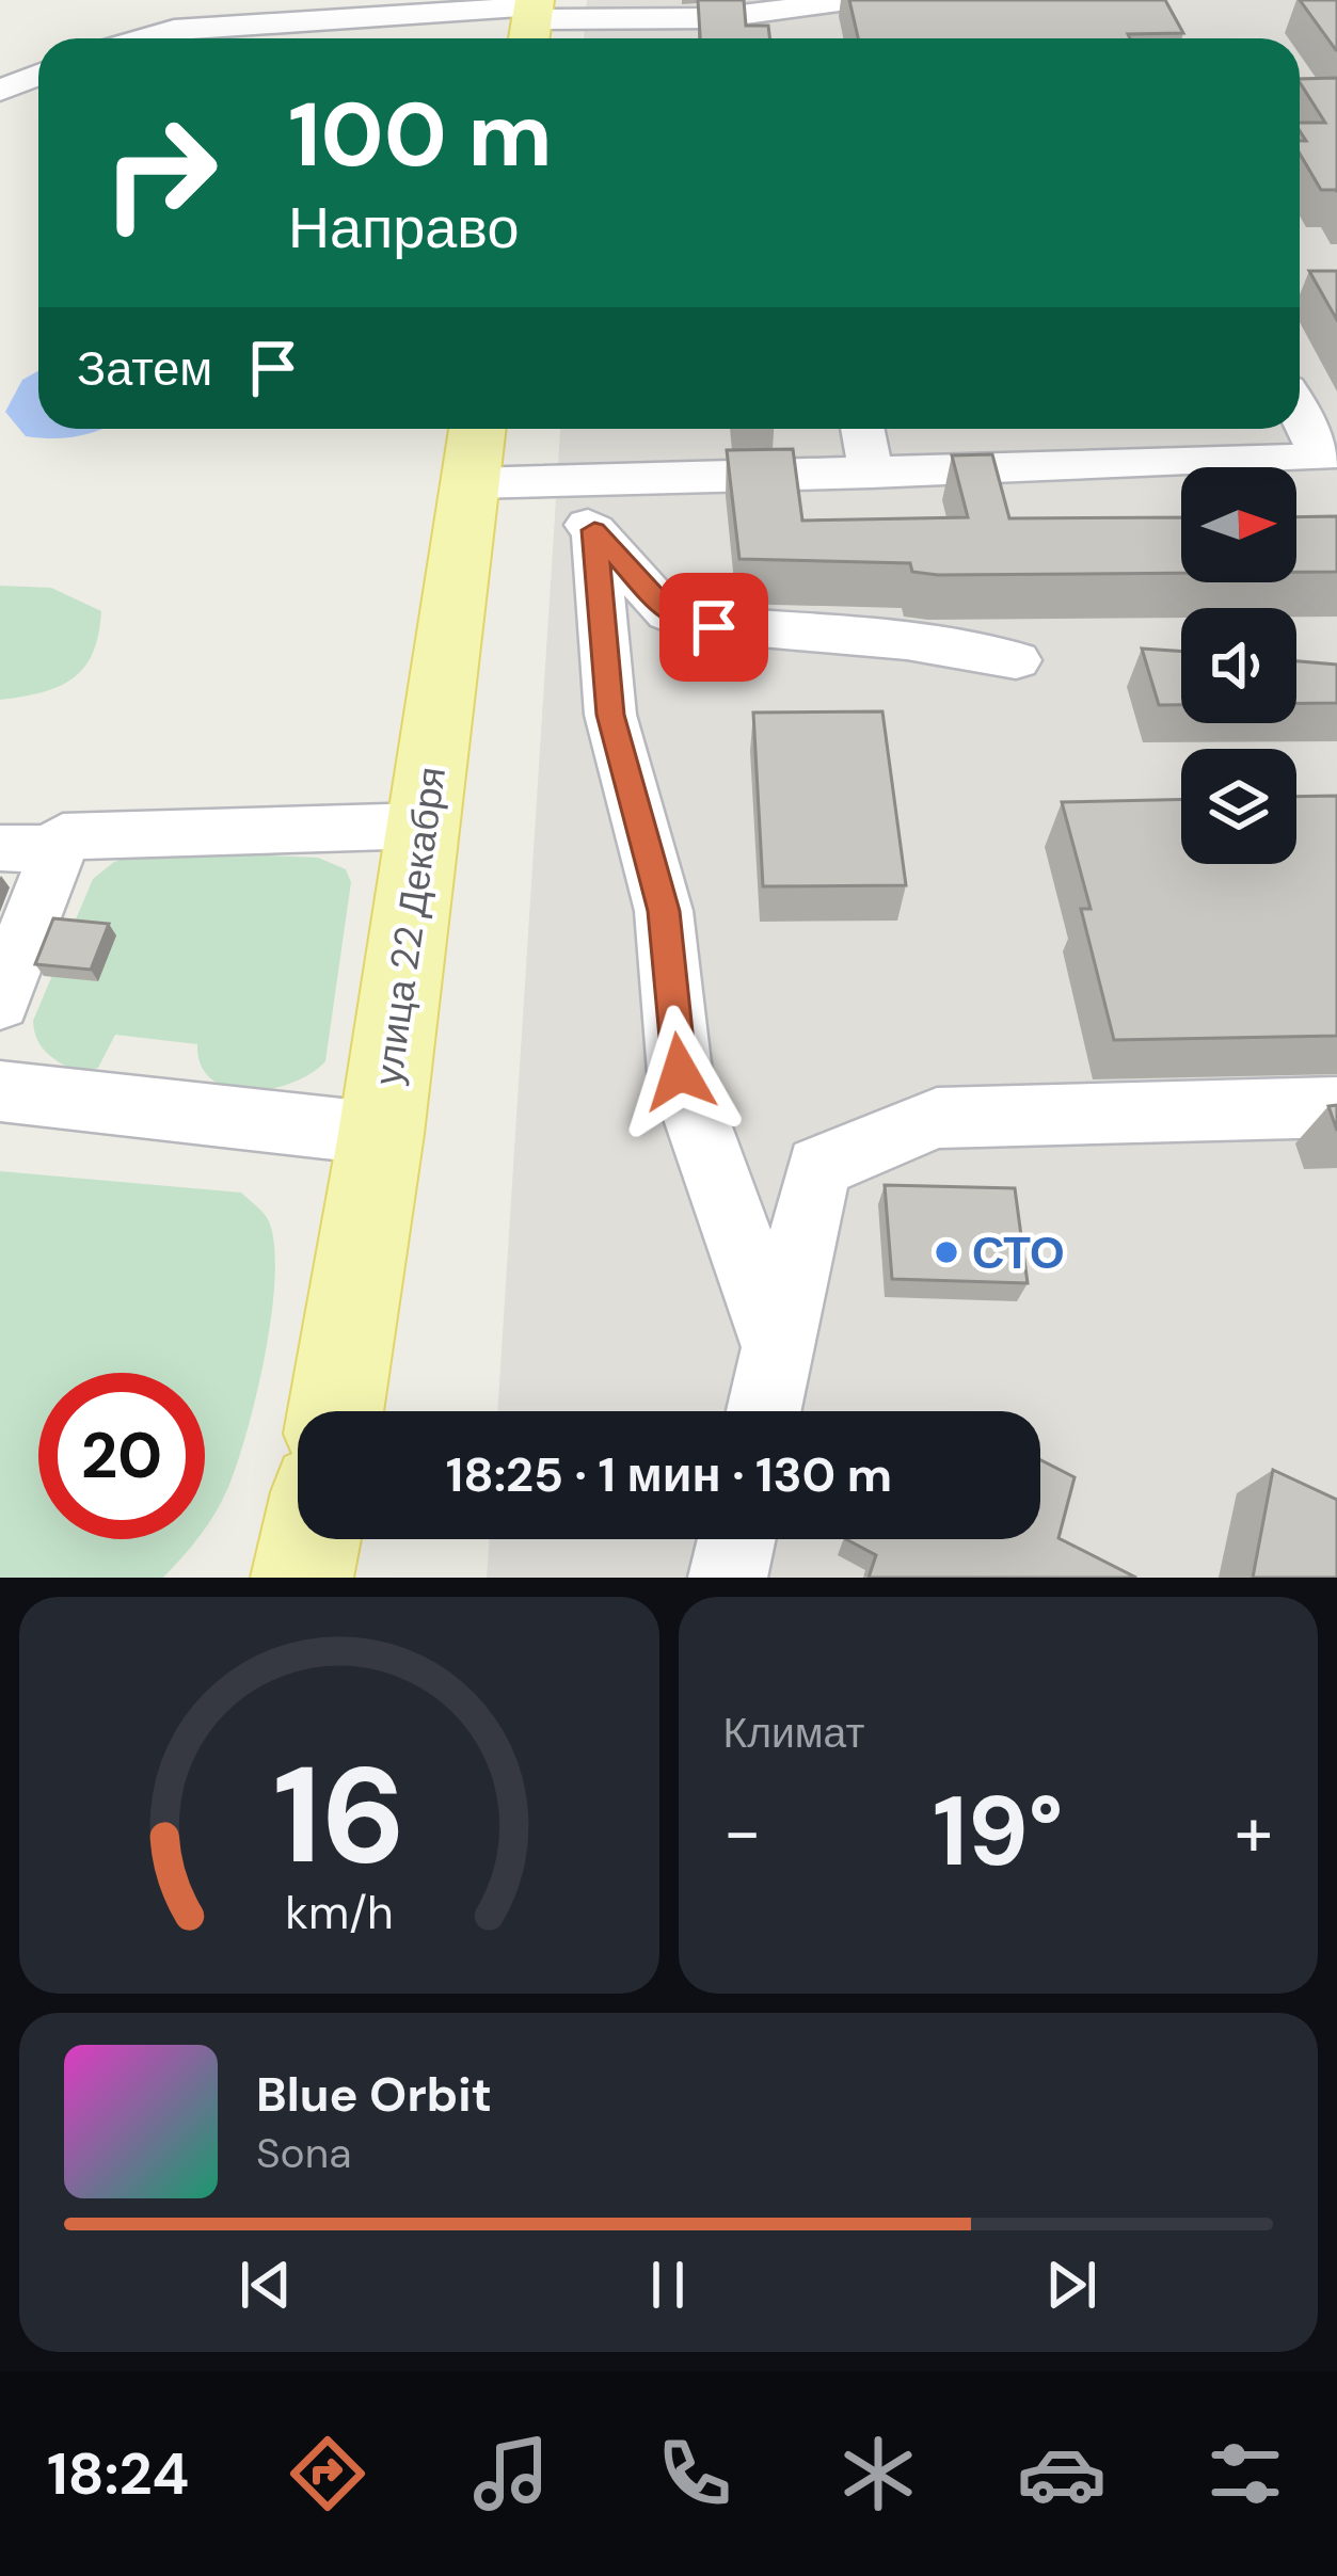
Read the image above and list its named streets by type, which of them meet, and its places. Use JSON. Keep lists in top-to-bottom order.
{
  "streets": {
    "main road": ["улица 22 Декабря"]
  },
  "places": ["СТО"],
  "north": "right",
  "page": {
    "turn": ["100 m", "Направо"],
    "then": "Затем",
    "limit": "20",
    "trip": "18:25 · 1 мин · 130 m",
    "tile": "Климат",
    "heat": ["−", "19°", "+"],
    "song": ["Blue Orbit", "Sona"],
    "tabs": "18:24",
    "gauge": ["16", "km/h"]
  }
}
